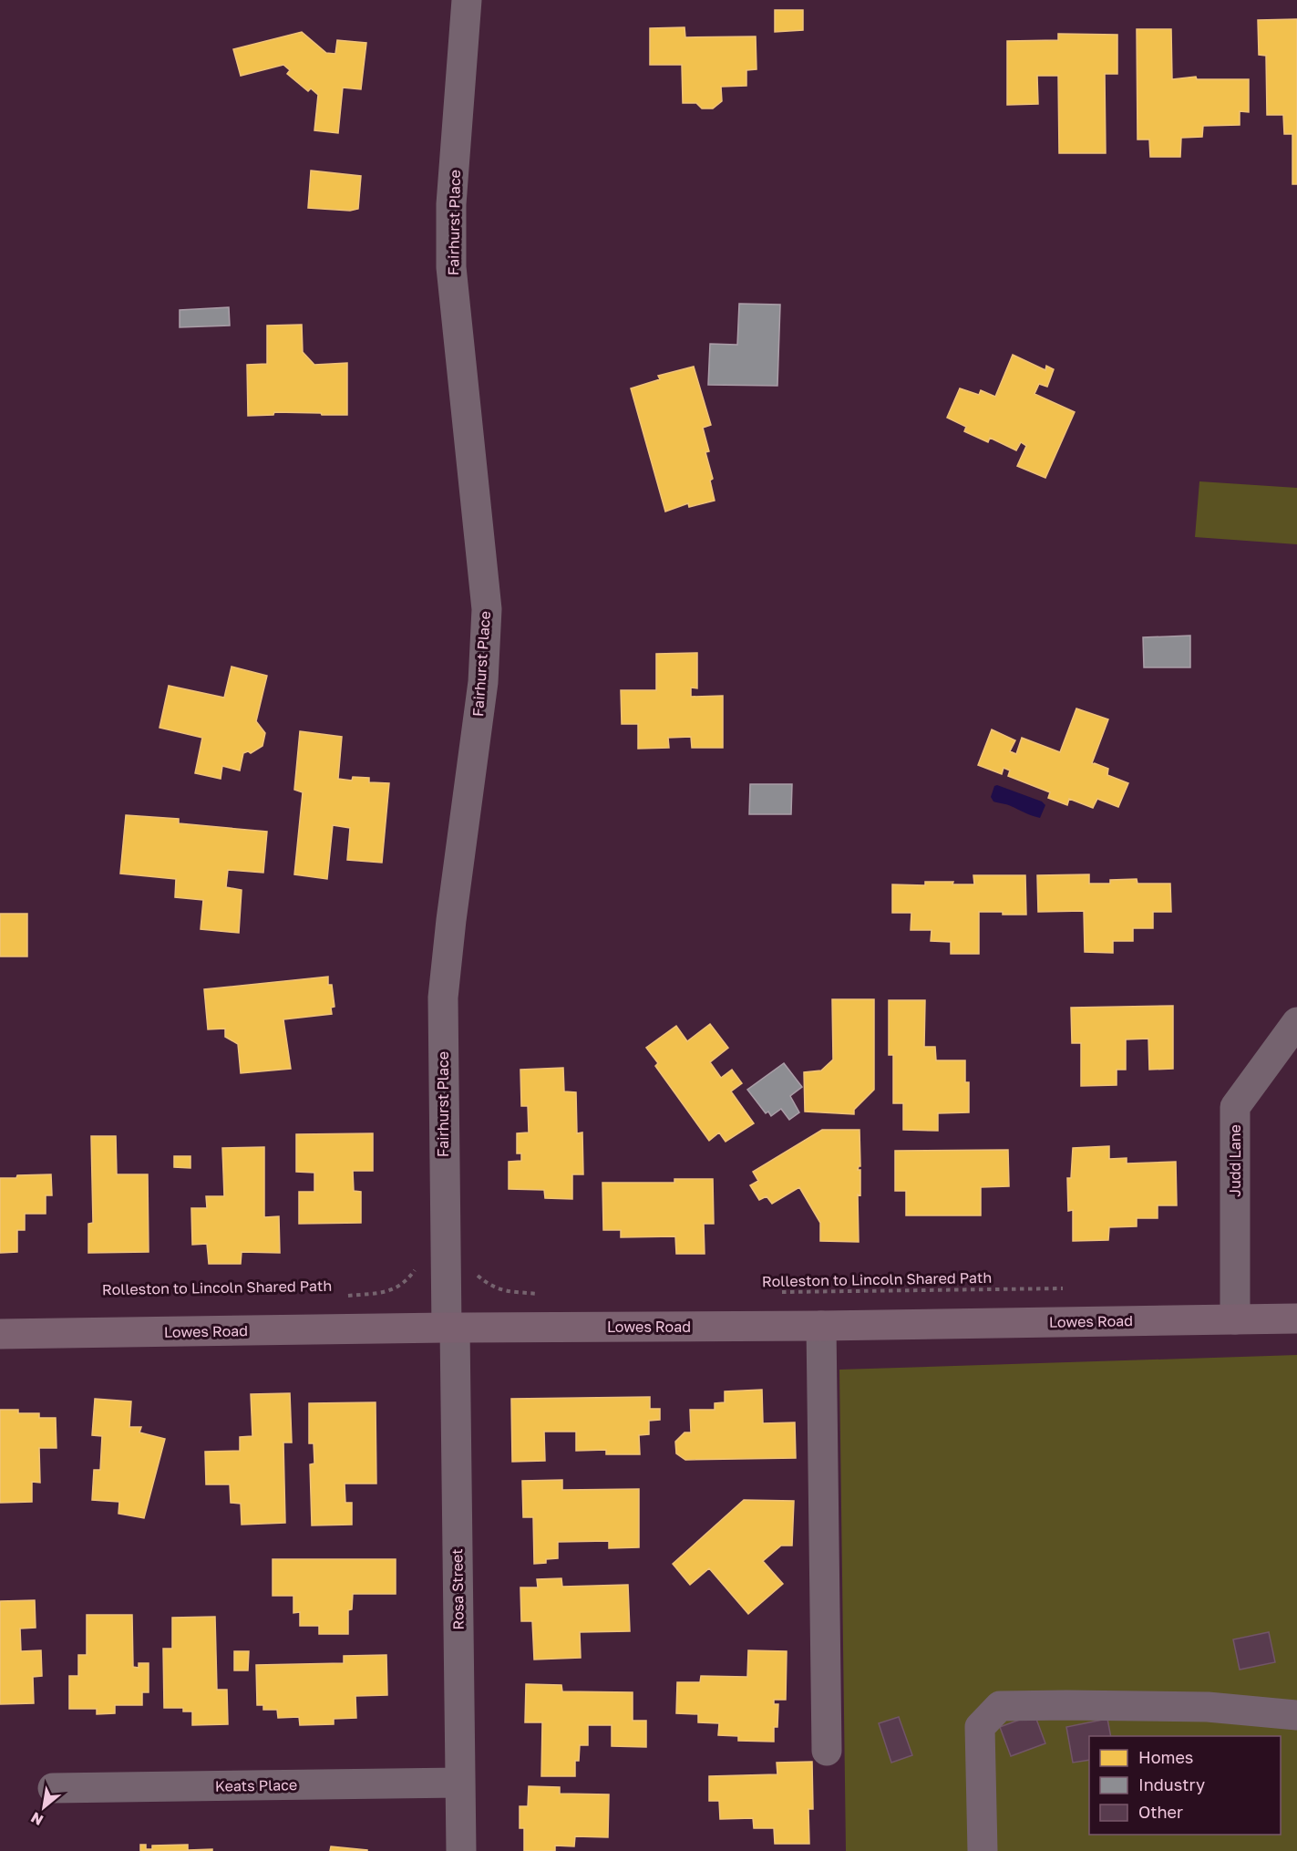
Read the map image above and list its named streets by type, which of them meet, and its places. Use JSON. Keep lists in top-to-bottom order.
{
  "streets": {
    "main road": ["Lowes Road"],
    "street": [
      "Fairhurst Place",
      "Judd Lane",
      "Rosa Street",
      "Keats Place"
    ],
    "path": ["Rolleston to Lincoln Shared Path"]
  },
  "crossings": [
    ["Fairhurst Place", "Lowes Road"],
    ["Fairhurst Place", "Rosa Street"],
    ["Judd Lane", "Lowes Road"],
    ["Lowes Road", "Rosa Street"],
    ["Rosa Street", "Keats Place"]
  ],
  "legend": ["Homes", "Industry", "Other"],
  "north": "bottom left"
}
